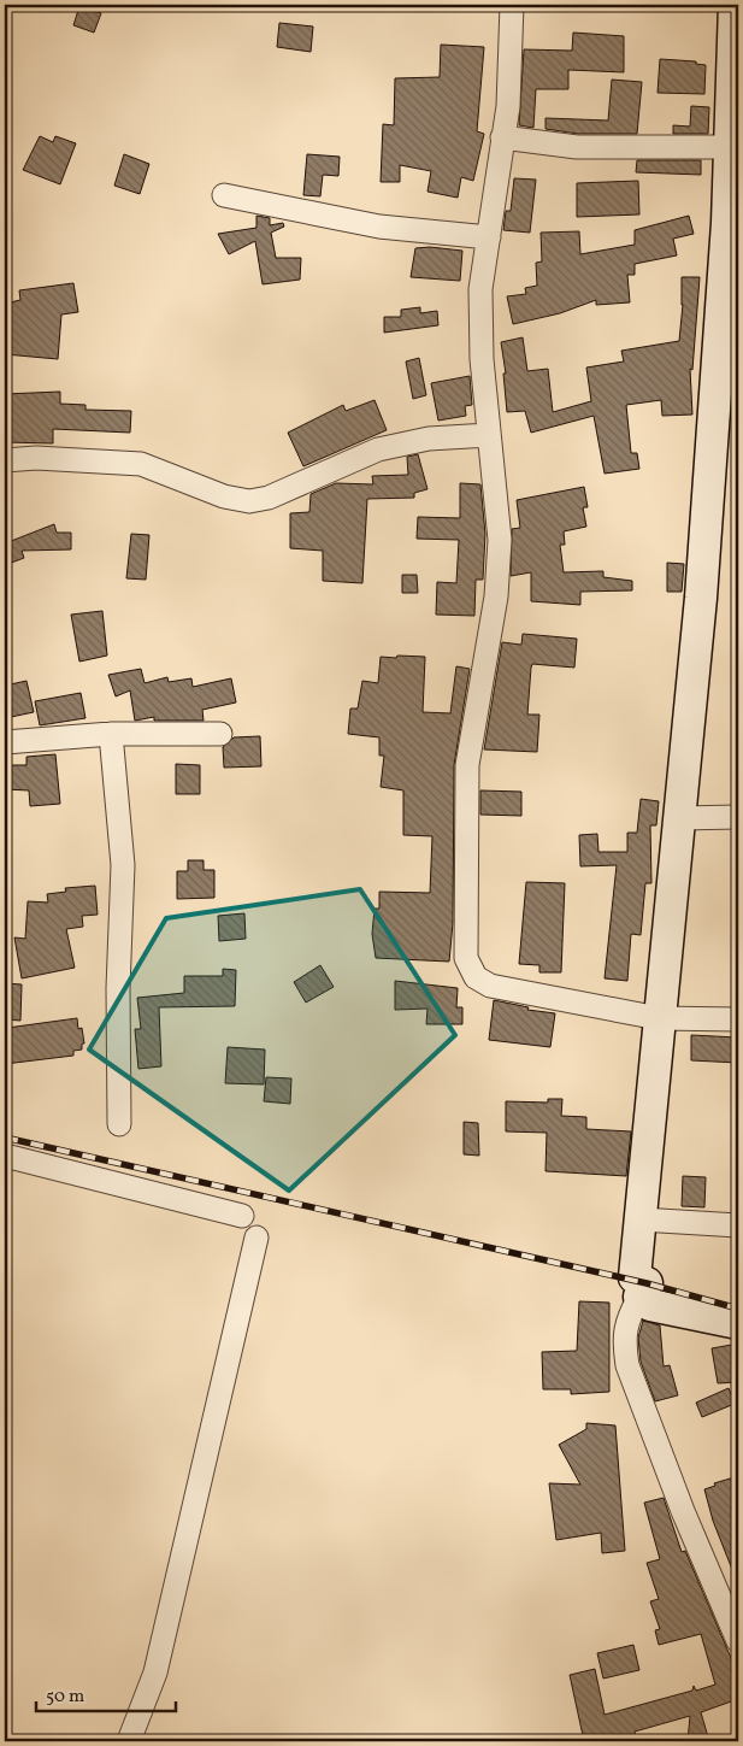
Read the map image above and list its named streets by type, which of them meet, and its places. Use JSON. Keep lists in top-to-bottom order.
{
  "scale_bar": "50 m"
}
